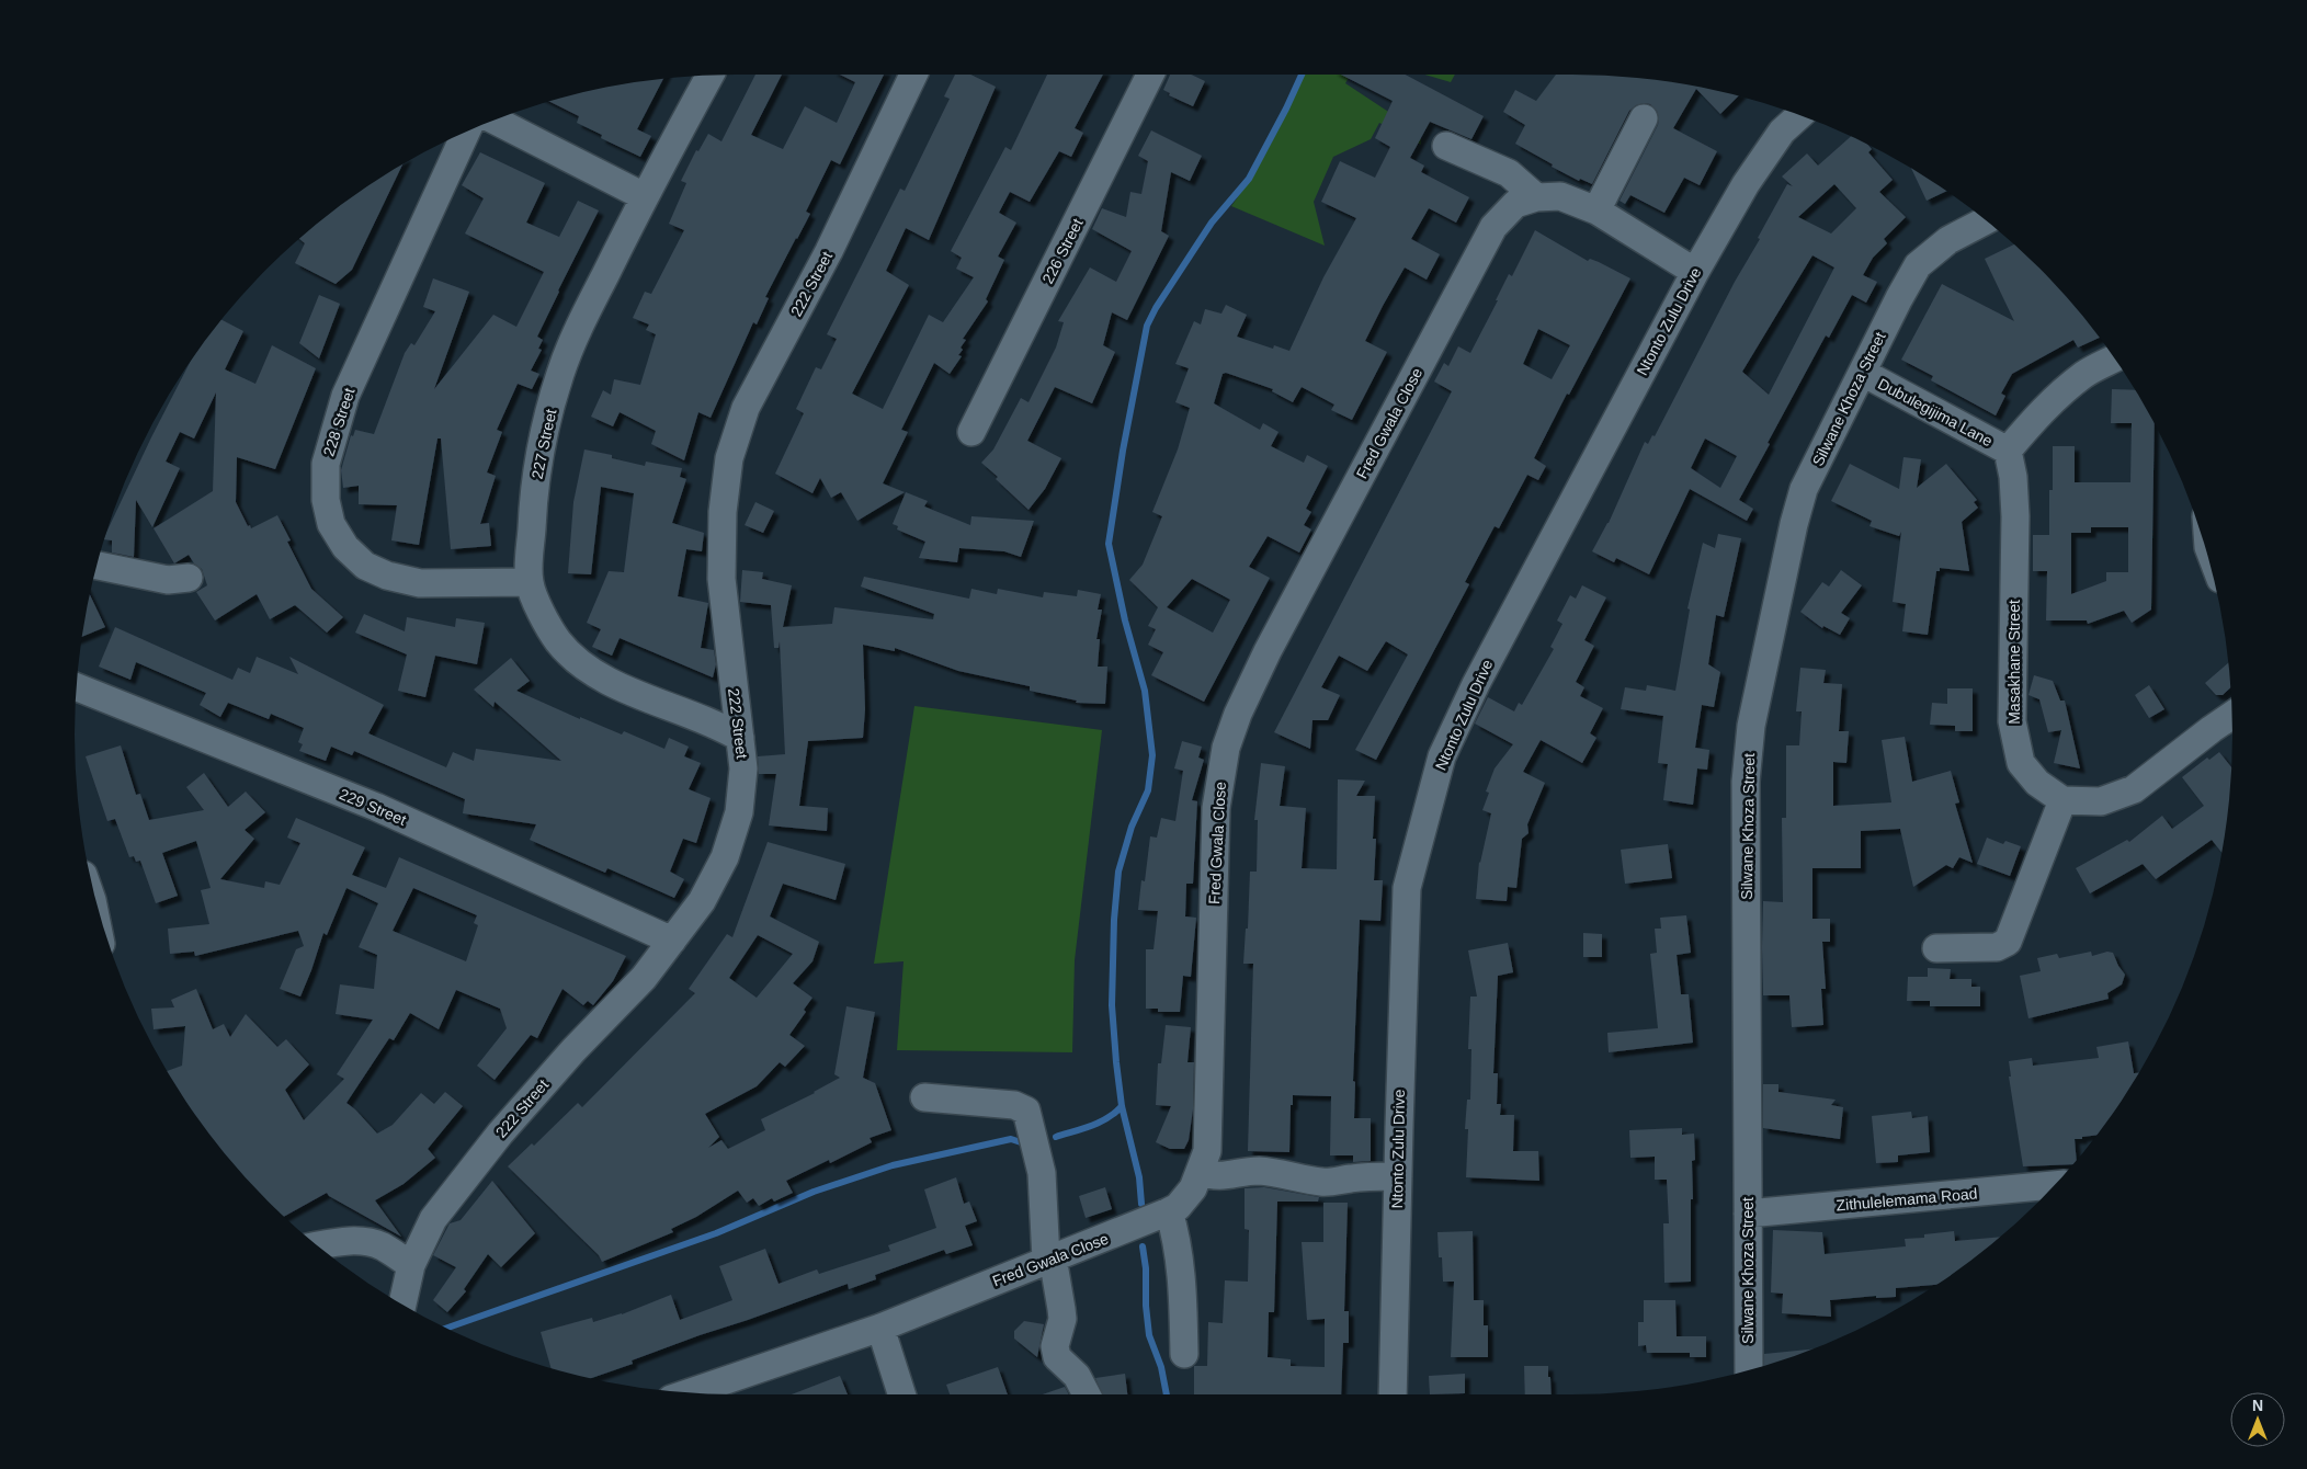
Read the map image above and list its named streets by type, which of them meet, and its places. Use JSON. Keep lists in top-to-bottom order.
{
  "streets": {
    "street": [
      "226 Street",
      "222 Street",
      "Ntonto Zulu Drive",
      "Silwane Khoza Street",
      "Dubulegijima Lane",
      "228 Street",
      "Fred Gwala Close",
      "227 Street",
      "Masakhane Street",
      "229 Street",
      "Zithulelemama Road"
    ]
  },
  "crossings": [
    ["222 Street", "227 Street"],
    ["222 Street", "229 Street"],
    ["Ntonto Zulu Drive", "Fred Gwala Close"],
    ["Silwane Khoza Street", "Dubulegijima Lane"],
    ["Silwane Khoza Street", "Zithulelemama Road"],
    ["Dubulegijima Lane", "Masakhane Street"],
    ["228 Street", "227 Street"]
  ],
  "north": "top"
}
